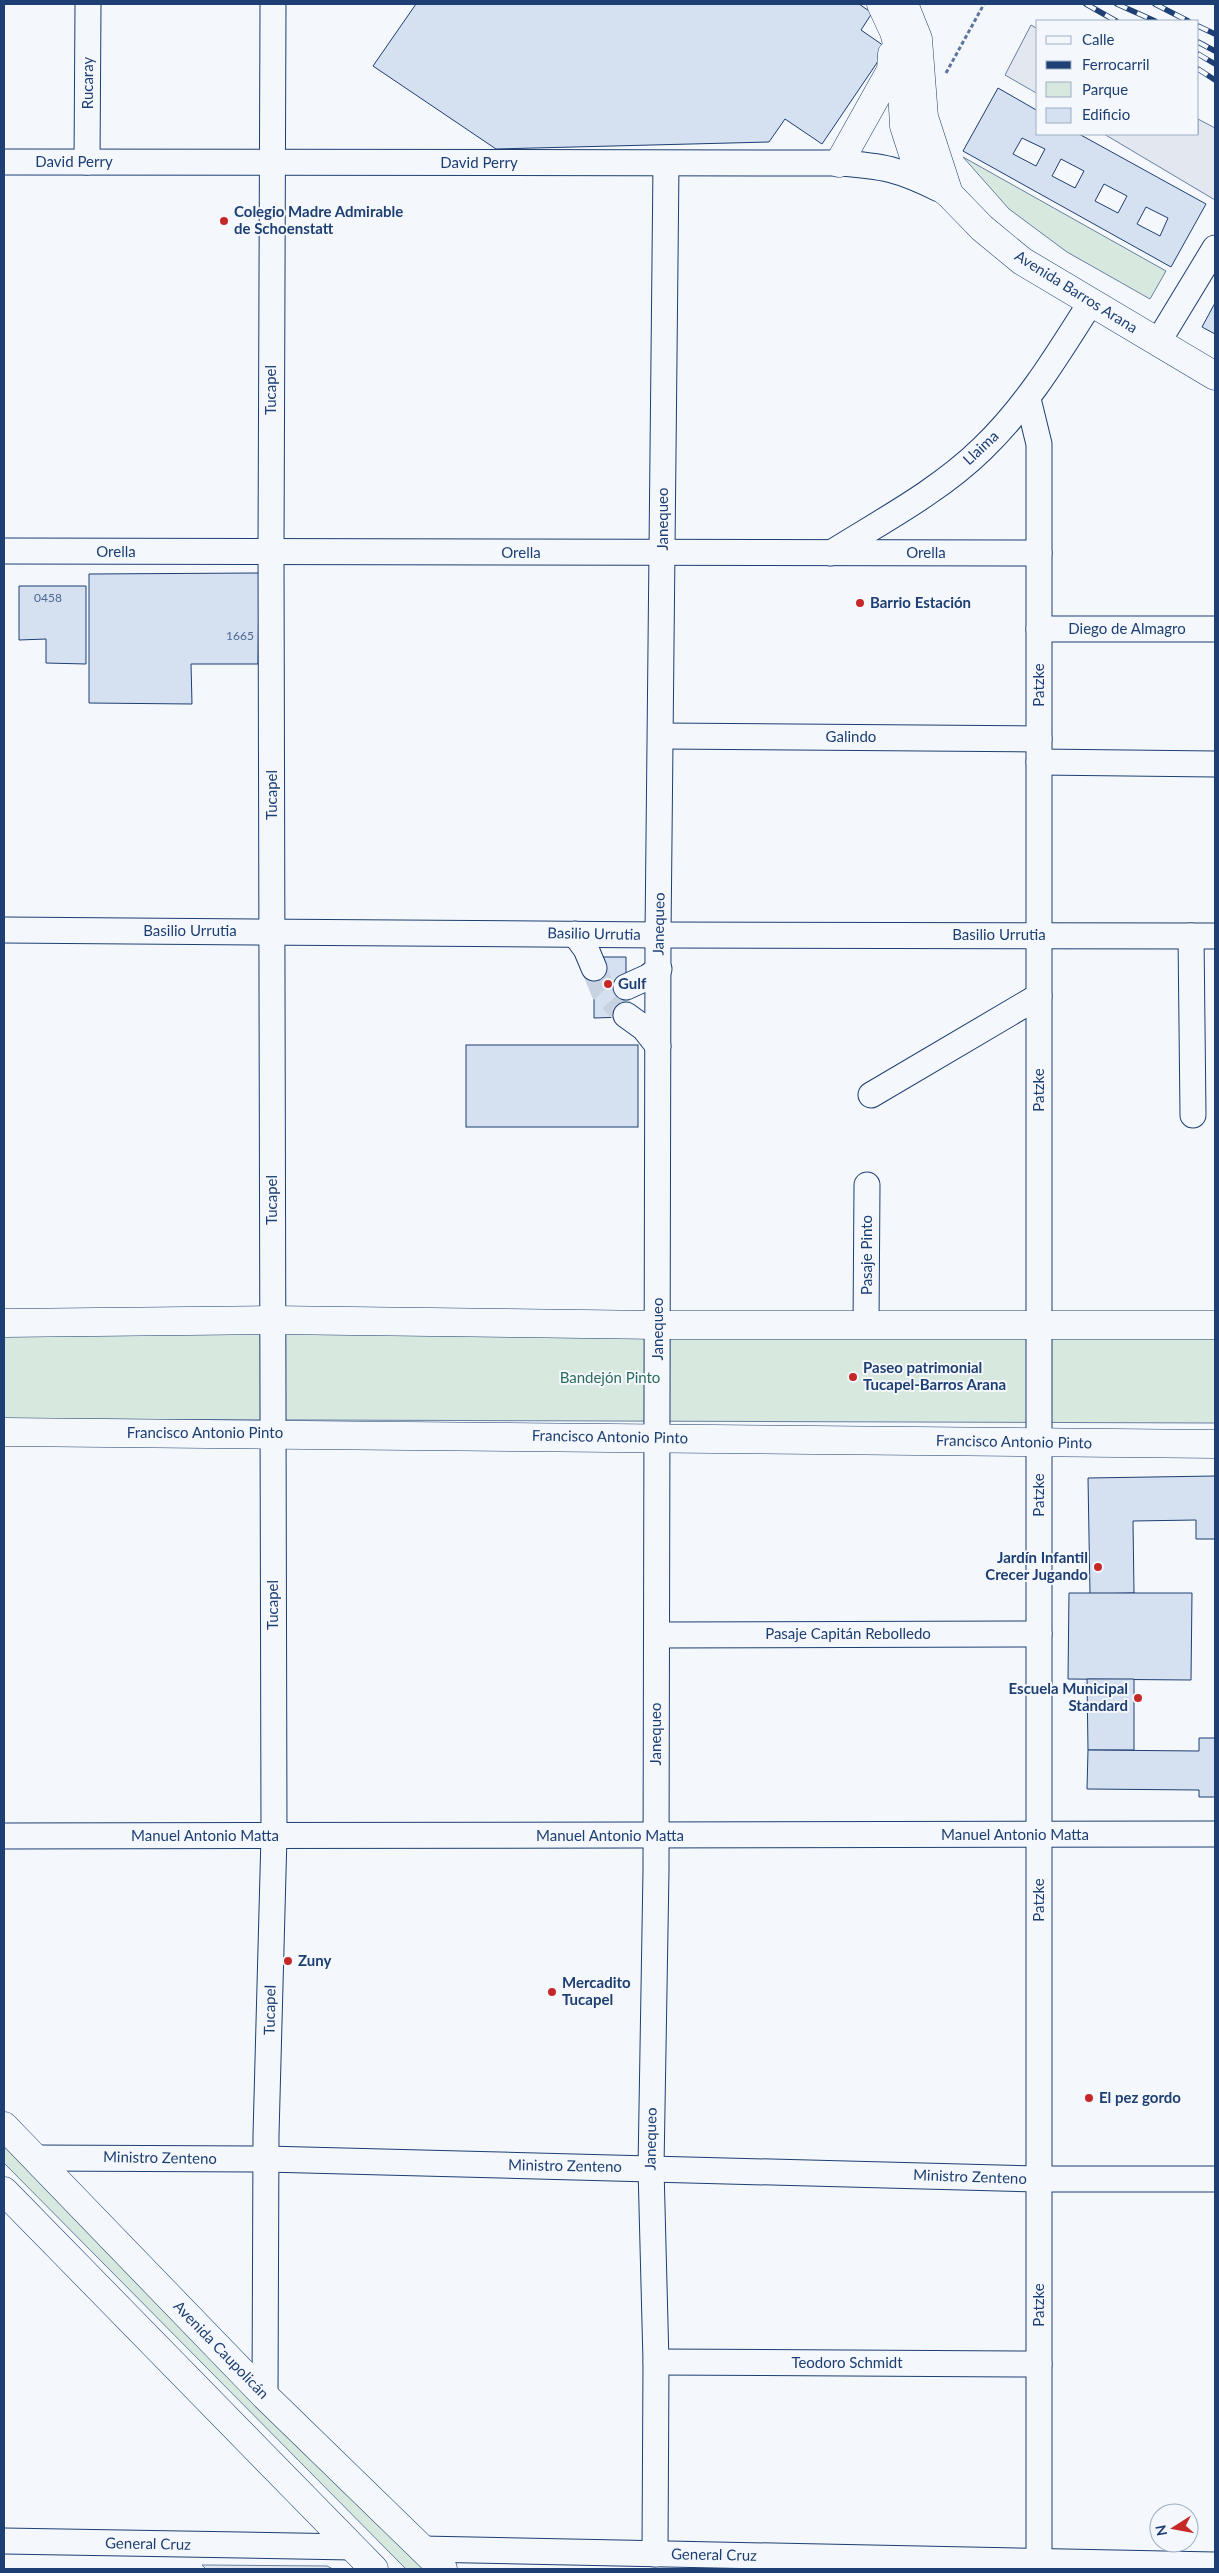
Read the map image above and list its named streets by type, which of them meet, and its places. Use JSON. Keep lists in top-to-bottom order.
{
  "streets": {
    "main road": ["Avenida Barros Arana", "Francisco Antonio Pinto", "Avenida Caupolicán"],
    "street": [
      "Rucaray",
      "David Perry",
      "Tucapel",
      "Llaima",
      "Janequeo",
      "Orella",
      "Diego de Almagro",
      "Patzke",
      "Galindo",
      "Basilio Urrutia",
      "Pasaje Pinto",
      "Pasaje Capitán Rebolledo",
      "Manuel Antonio Matta",
      "Ministro Zenteno",
      "Teodoro Schmidt",
      "General Cruz"
    ]
  },
  "crossings": [
    ["Rucaray", "David Perry"],
    ["David Perry", "Avenida Barros Arana"],
    ["David Perry", "Tucapel"],
    ["David Perry", "Janequeo"],
    ["Avenida Barros Arana", "Llaima"],
    ["Tucapel", "Orella"],
    ["Tucapel", "Basilio Urrutia"],
    ["Tucapel", "Francisco Antonio Pinto"],
    ["Tucapel", "Manuel Antonio Matta"],
    ["Tucapel", "Ministro Zenteno"],
    ["Tucapel", "Avenida Caupolicán"],
    ["Llaima", "Orella"],
    ["Llaima", "Patzke"],
    ["Janequeo", "Orella"],
    ["Janequeo", "Galindo"],
    ["Janequeo", "Basilio Urrutia"],
    ["Janequeo", "Francisco Antonio Pinto"],
    ["Janequeo", "Pasaje Capitán Rebolledo"],
    ["Janequeo", "Manuel Antonio Matta"],
    ["Janequeo", "Ministro Zenteno"],
    ["Janequeo", "Teodoro Schmidt"],
    ["Janequeo", "General Cruz"],
    ["Orella", "Patzke"],
    ["Diego de Almagro", "Patzke"],
    ["Patzke", "Galindo"],
    ["Patzke", "Basilio Urrutia"],
    ["Patzke", "Francisco Antonio Pinto"],
    ["Patzke", "Pasaje Capitán Rebolledo"],
    ["Patzke", "Manuel Antonio Matta"],
    ["Patzke", "Ministro Zenteno"],
    ["Patzke", "Teodoro Schmidt"],
    ["Patzke", "General Cruz"],
    ["Ministro Zenteno", "Avenida Caupolicán"],
    ["Avenida Caupolicán", "General Cruz"]
  ],
  "parks": ["Bandejón Pinto"],
  "places": [
    "Colegio Madre Admirable de Schoenstatt",
    "Barrio Estación",
    "Gulf",
    "Paseo patrimonial Tucapel-Barros Arana",
    "Jardín Infantil Crecer Jugando",
    "Escuela Municipal Standard",
    "Zuny",
    "Mercadito Tucapel",
    "El pez gordo"
  ],
  "house_numbers": ["0458", "1665"],
  "legend": [
    "Calle",
    "Ferrocarril",
    "Parque",
    "Edificio"
  ],
  "north": "left"
}
